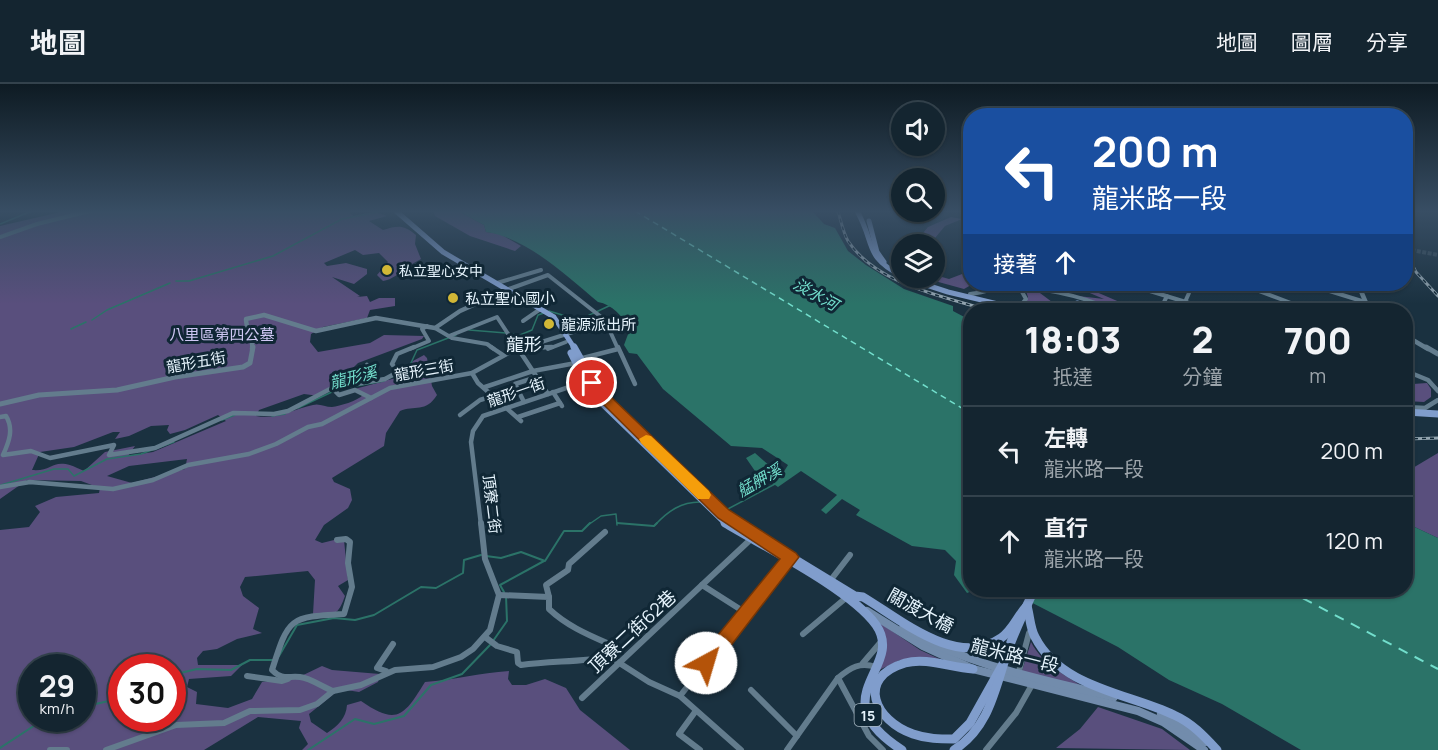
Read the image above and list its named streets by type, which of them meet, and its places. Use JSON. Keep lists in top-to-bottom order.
{
  "streets": {
    "main road": ["關渡大橋", "龍米路一段", "15"],
    "street": [
      "龍形五街",
      "龍形三街",
      "龍形一街",
      "頂寮二街",
      "頂寮二街62巷"
    ]
  },
  "crossings": [
    ["龍形三街", "龍米路一段"],
    ["龍形一街", "頂寮二街"],
    ["龍形一街", "龍米路一段"],
    ["關渡大橋", "龍米路一段"],
    ["關渡大橋", "15"],
    ["頂寮二街62巷", "龍米路一段"]
  ],
  "districts": ["龍形"],
  "water": ["淡水河", "龍形溪", "艋舺溪"],
  "parks": ["八里區第四公墓"],
  "places": ["私立聖心女中", "私立聖心國小", "龍源派出所"],
  "page": {
    "header": "地圖",
    "nav": ["地圖", "圖層", "分享"],
    "turn": ["200 m", "龍米路一段"],
    "then": "接著",
    "eta": [
      "18:03",
      "抵達",
      "2",
      "分鐘",
      "700",
      "m"
    ],
    "list": [
      {
        "name": "左轉",
        "note": "龍米路一段",
        "value": "200 m"
      },
      {
        "name": "直行",
        "note": "龍米路一段",
        "value": "120 m"
      }
    ],
    "speed": "29 km/h",
    "limit": "30"
  }
}
